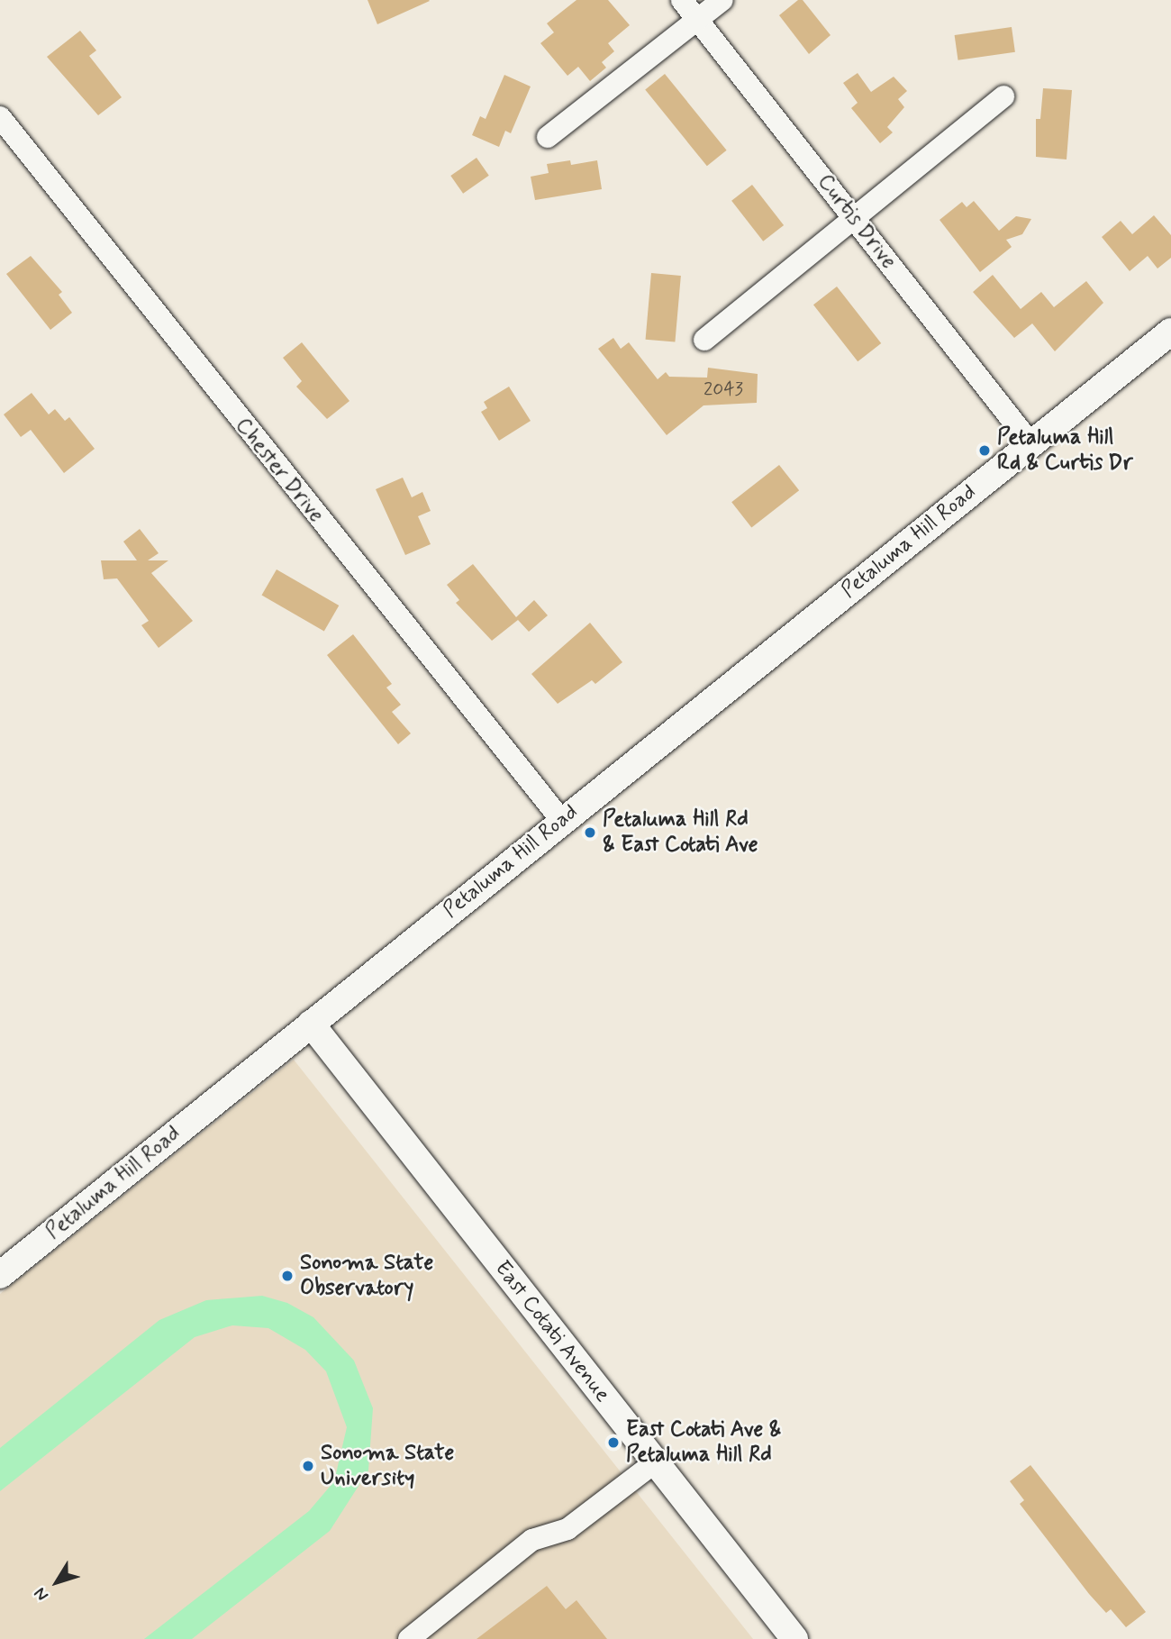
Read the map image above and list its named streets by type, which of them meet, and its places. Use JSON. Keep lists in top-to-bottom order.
{
  "streets": {
    "main road": ["Petaluma Hill Road", "East Cotati Avenue"],
    "street": ["Curtis Drive", "Chester Drive"]
  },
  "crossings": [
    ["Curtis Drive", "Petaluma Hill Road"],
    ["Chester Drive", "Petaluma Hill Road"],
    ["Petaluma Hill Road", "East Cotati Avenue"]
  ],
  "places": [
    "Petaluma Hill Rd & Curtis Dr",
    "Petaluma Hill Rd & East Cotati Ave",
    "Sonoma State Observatory",
    "East Cotati Ave & Petaluma Hill Rd",
    "Sonoma State University"
  ],
  "house_numbers": ["2043"],
  "north": "bottom left"
}
